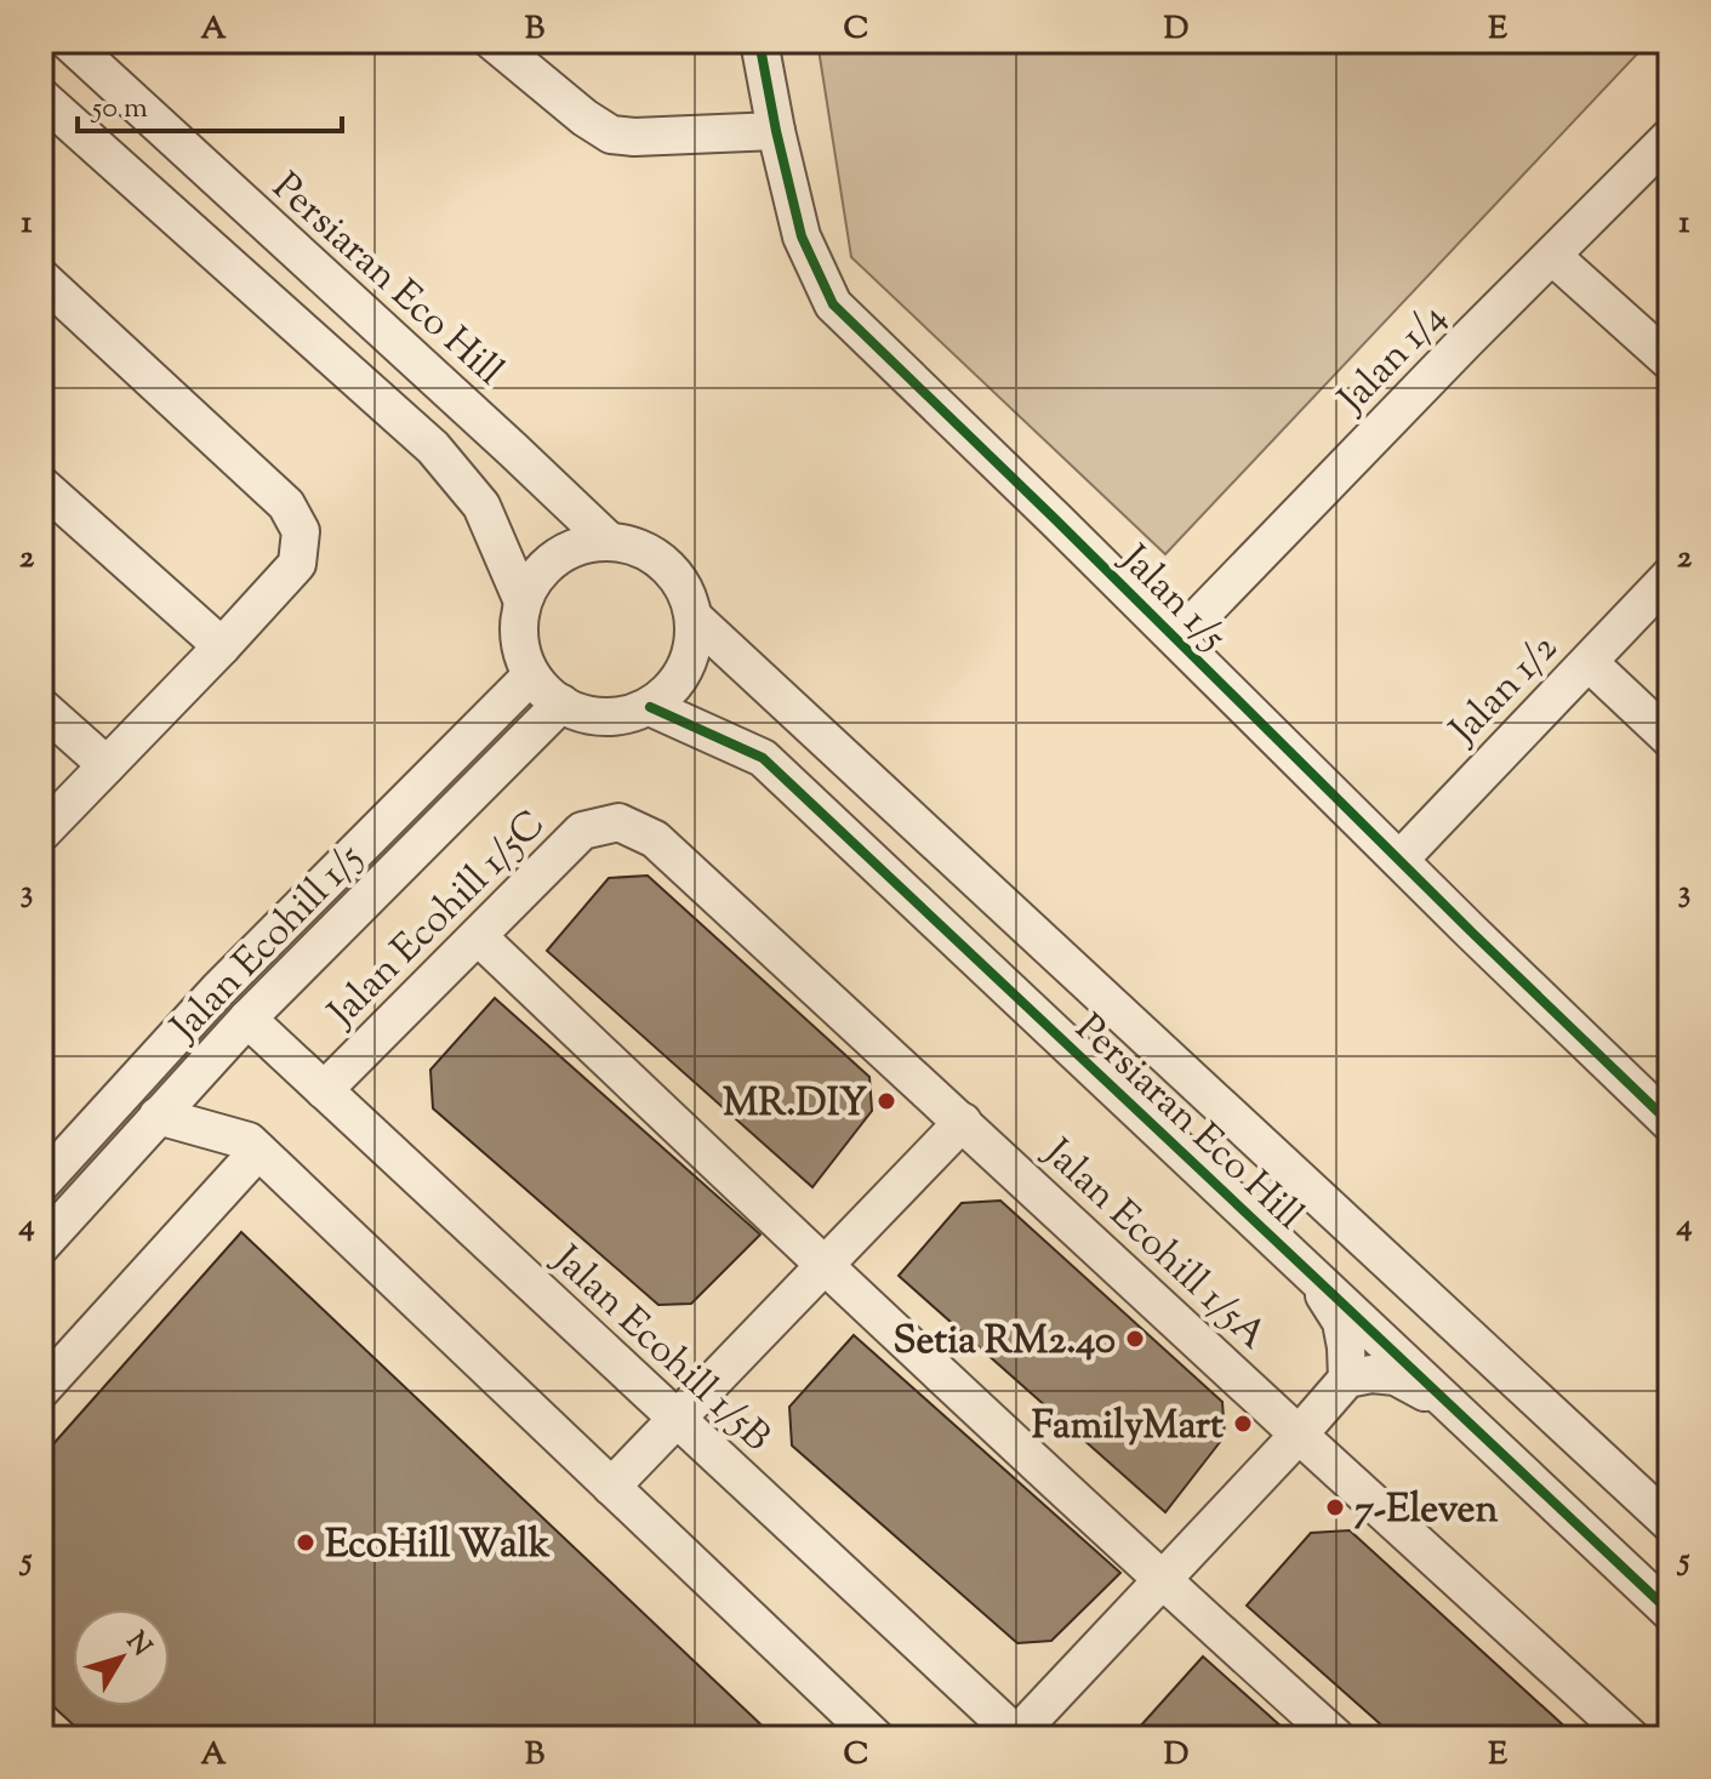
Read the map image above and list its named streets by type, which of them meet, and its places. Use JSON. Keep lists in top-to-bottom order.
{
  "streets": {
    "street": [
      "Persiaran Eco Hill",
      "Jalan 1/4",
      "Jalan 1/5",
      "Jalan 1/2",
      "Jalan Ecohill 1/5C",
      "Jalan Ecohill 1/5",
      "Jalan Ecohill 1/5A",
      "Jalan Ecohill 1/5B"
    ]
  },
  "crossings": [
    ["Persiaran Eco Hill", "Jalan Ecohill 1/5"],
    ["Jalan 1/4", "Jalan 1/5"],
    ["Jalan 1/5", "Jalan 1/2"],
    ["Jalan Ecohill 1/5C", "Jalan Ecohill 1/5A"],
    ["Jalan Ecohill 1/5C", "Jalan Ecohill 1/5B"],
    ["Jalan Ecohill 1/5", "Jalan Ecohill 1/5B"]
  ],
  "places": [
    "MR.DIY",
    "Setia RM2.40",
    "FamilyMart",
    "7-Eleven",
    "EcoHill Walk"
  ],
  "scale_bar": "50 m",
  "north": "top right",
  "grid": {
    "columns": [
      "A",
      "B",
      "C",
      "D",
      "E"
    ],
    "rows": [
      "1",
      "2",
      "3",
      "4",
      "5"
    ]
  }
}
